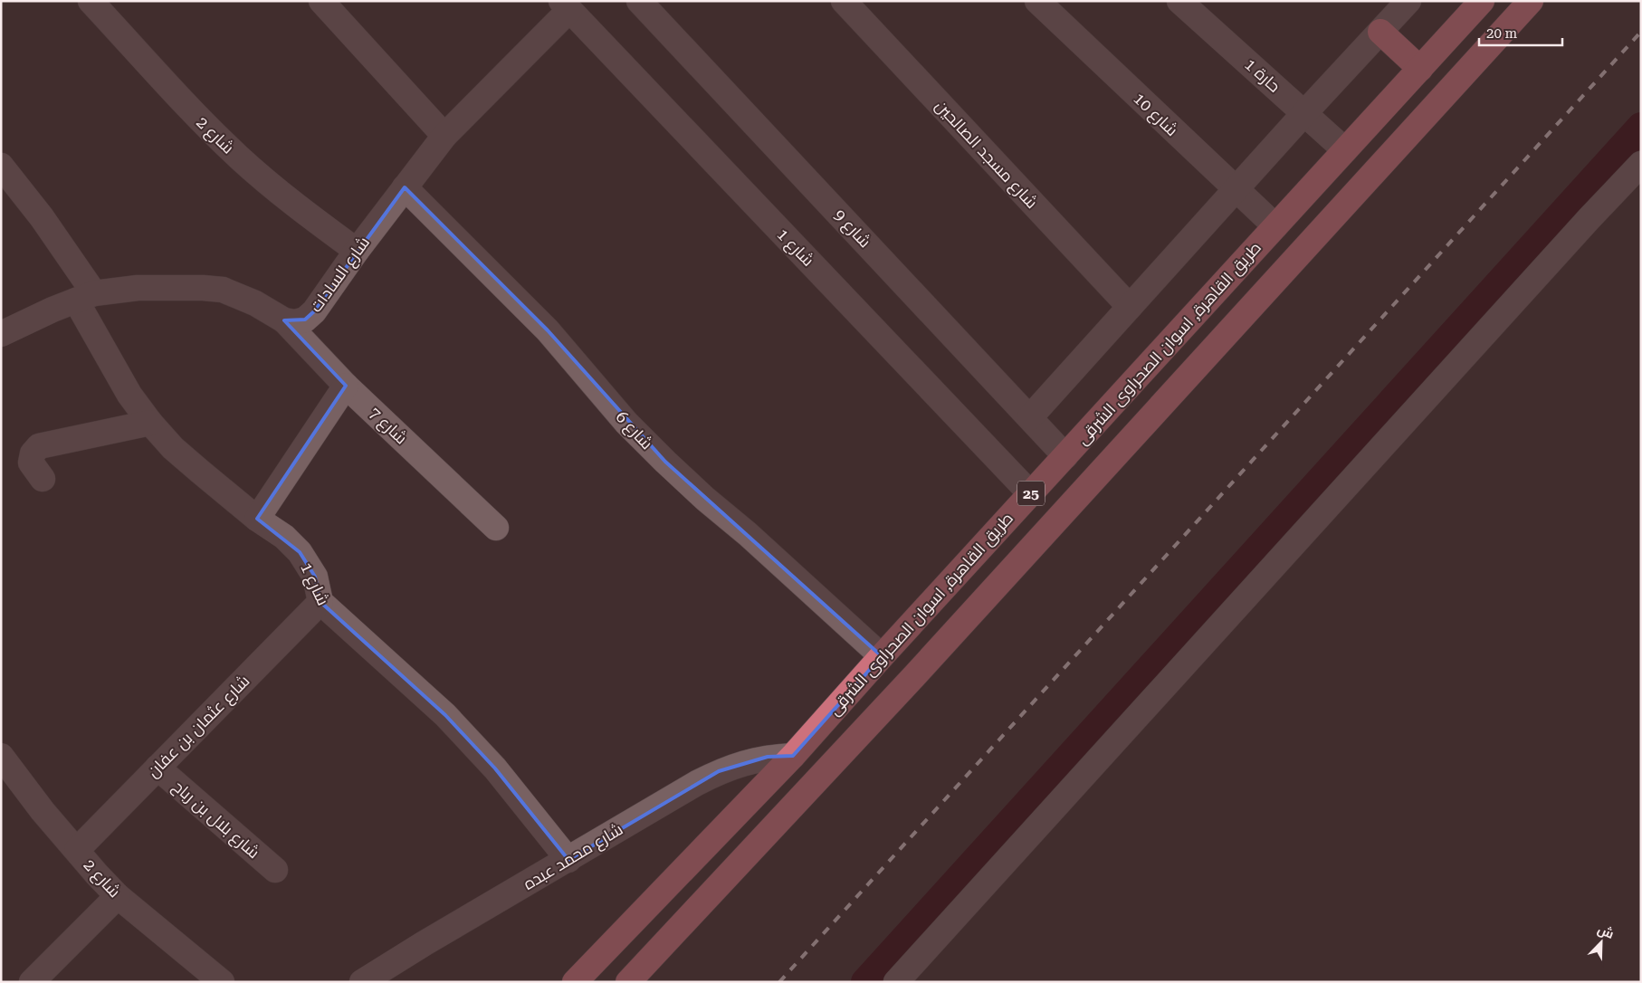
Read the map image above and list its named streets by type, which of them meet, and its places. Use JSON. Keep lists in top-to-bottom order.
{
  "streets": {
    "highway": ["طريق القاهرة, اسوان الصحراوى الشرقى", "25"],
    "street": [
      "حارة 1",
      "شارع 10",
      "شارع 2",
      "شارع مسجد الصالحين",
      "شارع 9",
      "شارع 1",
      "شارع السادات",
      "شارع 7",
      "شارع 6",
      "شارع عثمان بن عفان",
      "شارع بلال بن رباح",
      "شارع محمد عبده"
    ]
  },
  "crossings": [
    ["حارة 1", "طريق القاهرة, اسوان الصحراوى الشرقى"],
    ["شارع 10", "طريق القاهرة, اسوان الصحراوى الشرقى"],
    ["شارع 2", "شارع السادات"],
    ["شارع 2", "شارع عثمان بن عفان"],
    ["شارع 9", "طريق القاهرة, اسوان الصحراوى الشرقى"],
    ["شارع 1", "شارع السادات"],
    ["شارع 1", "طريق القاهرة, اسوان الصحراوى الشرقى"],
    ["شارع 1", "شارع عثمان بن عفان"],
    ["شارع 1", "شارع محمد عبده"],
    ["شارع السادات", "شارع 7"],
    ["شارع السادات", "شارع 6"],
    ["طريق القاهرة, اسوان الصحراوى الشرقى", "شارع 6"],
    ["طريق القاهرة, اسوان الصحراوى الشرقى", "شارع محمد عبده"],
    ["شارع عثمان بن عفان", "شارع بلال بن رباح"]
  ],
  "scale_bar": "20 m",
  "north": "top right"
}
